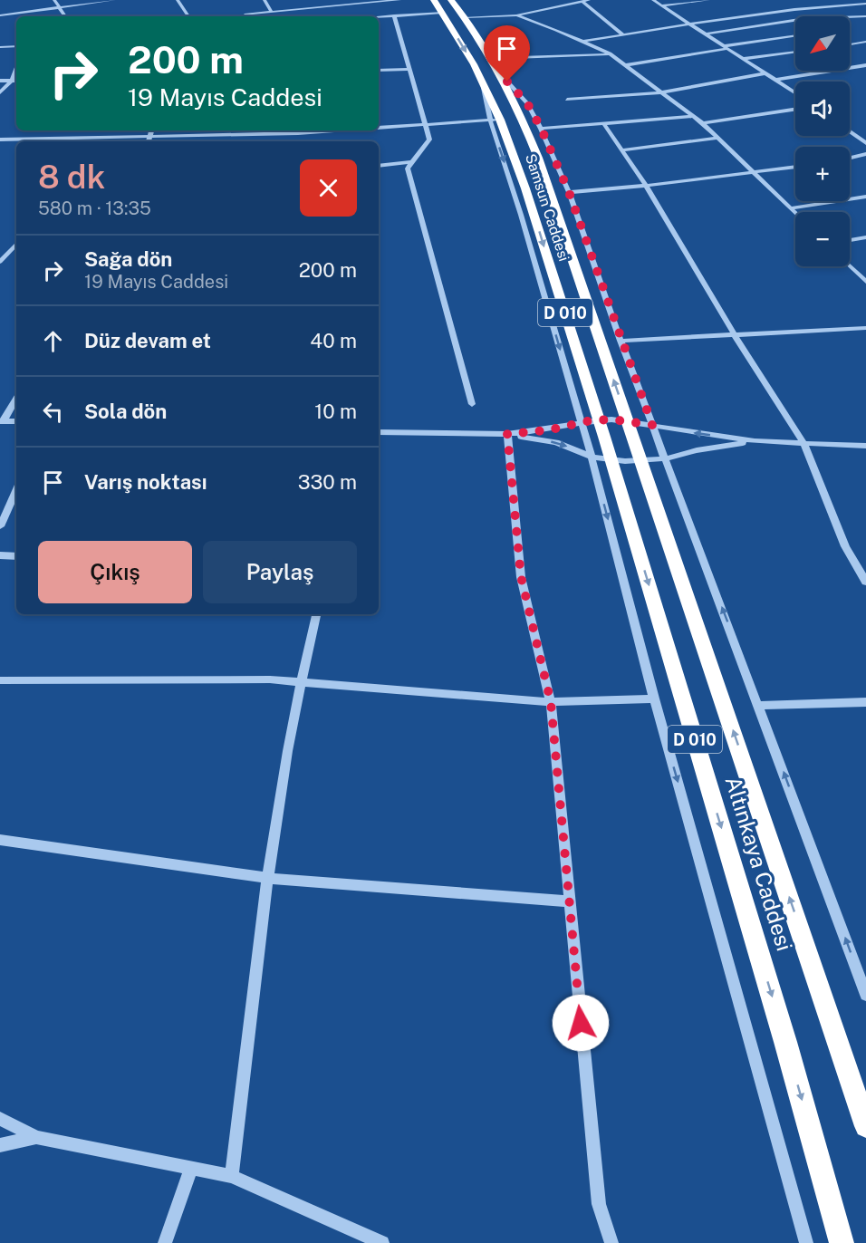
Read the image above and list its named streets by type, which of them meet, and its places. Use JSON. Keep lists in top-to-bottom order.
{
  "streets": {
    "highway": ["Samsun Caddesi", "D 010", "Altınkaya Caddesi"]
  },
  "crossings": [
    ["Samsun Caddesi", "Altınkaya Caddesi"]
  ],
  "north": "bottom left",
  "page": {
    "map_buttons": ["+", "−"],
    "turn": ["200 m", "19 Mayıs Caddesi"],
    "heading": ["8 dk", "580 m · 13:35"],
    "list": [
      {
        "name": "Sağa dön",
        "note": "19 Mayıs Caddesi",
        "value": "200 m"
      },
      {
        "name": "Düz devam et",
        "value": "40 m"
      },
      {
        "name": "Sola dön",
        "value": "10 m"
      },
      {
        "name": "Varış noktası",
        "value": "330 m"
      }
    ],
    "buttons": ["Çıkış", "Paylaş"]
  }
}
